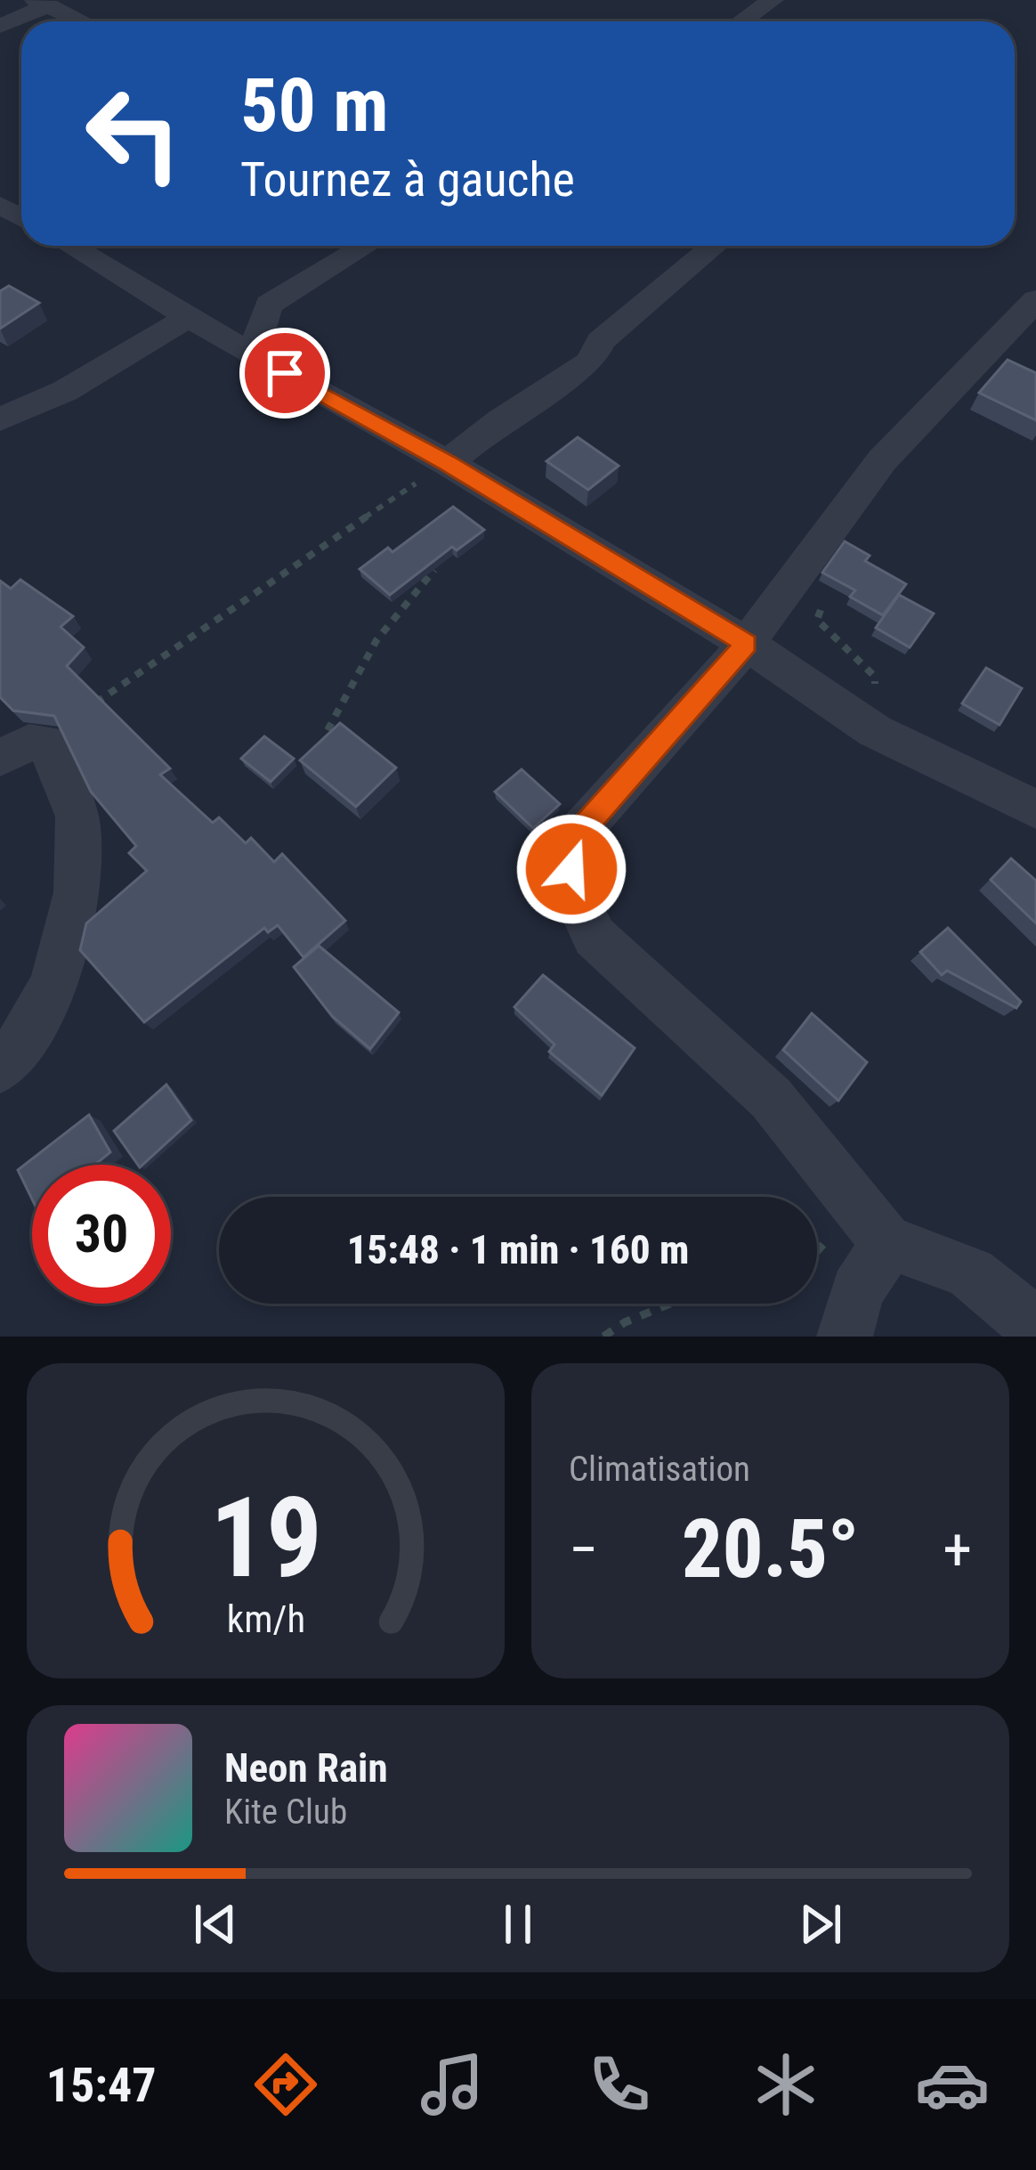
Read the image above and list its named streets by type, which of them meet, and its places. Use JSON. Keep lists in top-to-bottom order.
{
  "page": {
    "turn": ["50 m", "Tournez à gauche"],
    "limit": "30",
    "trip": "15:48 · 1 min · 160 m",
    "tile": "Climatisation",
    "heat": ["−", "20.5°", "+"],
    "song": ["Neon Rain", "Kite Club"],
    "tabs": "15:47",
    "gauge": ["19", "km/h"]
  }
}
